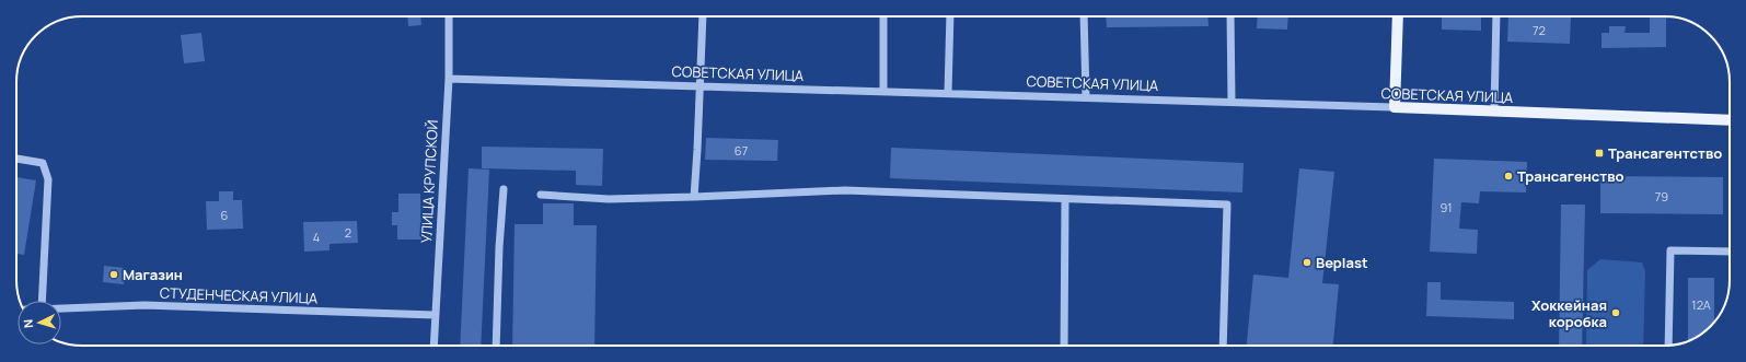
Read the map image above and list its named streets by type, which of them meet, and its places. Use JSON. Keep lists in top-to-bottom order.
{
  "streets": {
    "main road": ["СОВЕТСКАЯ УЛИЦА"],
    "street": ["УЛИЦА КРУПСКОЙ", "СТУДЕНЧЕСКАЯ УЛИЦА"]
  },
  "crossings": [
    ["СОВЕТСКАЯ УЛИЦА", "УЛИЦА КРУПСКОЙ"],
    ["УЛИЦА КРУПСКОЙ", "СТУДЕНЧЕСКАЯ УЛИЦА"]
  ],
  "places": {
    "transit": ["Трансагентство"],
    "other": [
      "Трансагенство",
      "Beplast",
      "Магазин",
      "Хоккейная коробка"
    ]
  },
  "house_numbers": [
    "72",
    "67",
    "79",
    "91",
    "6",
    "2",
    "4",
    "12А"
  ],
  "north": "left"
}
